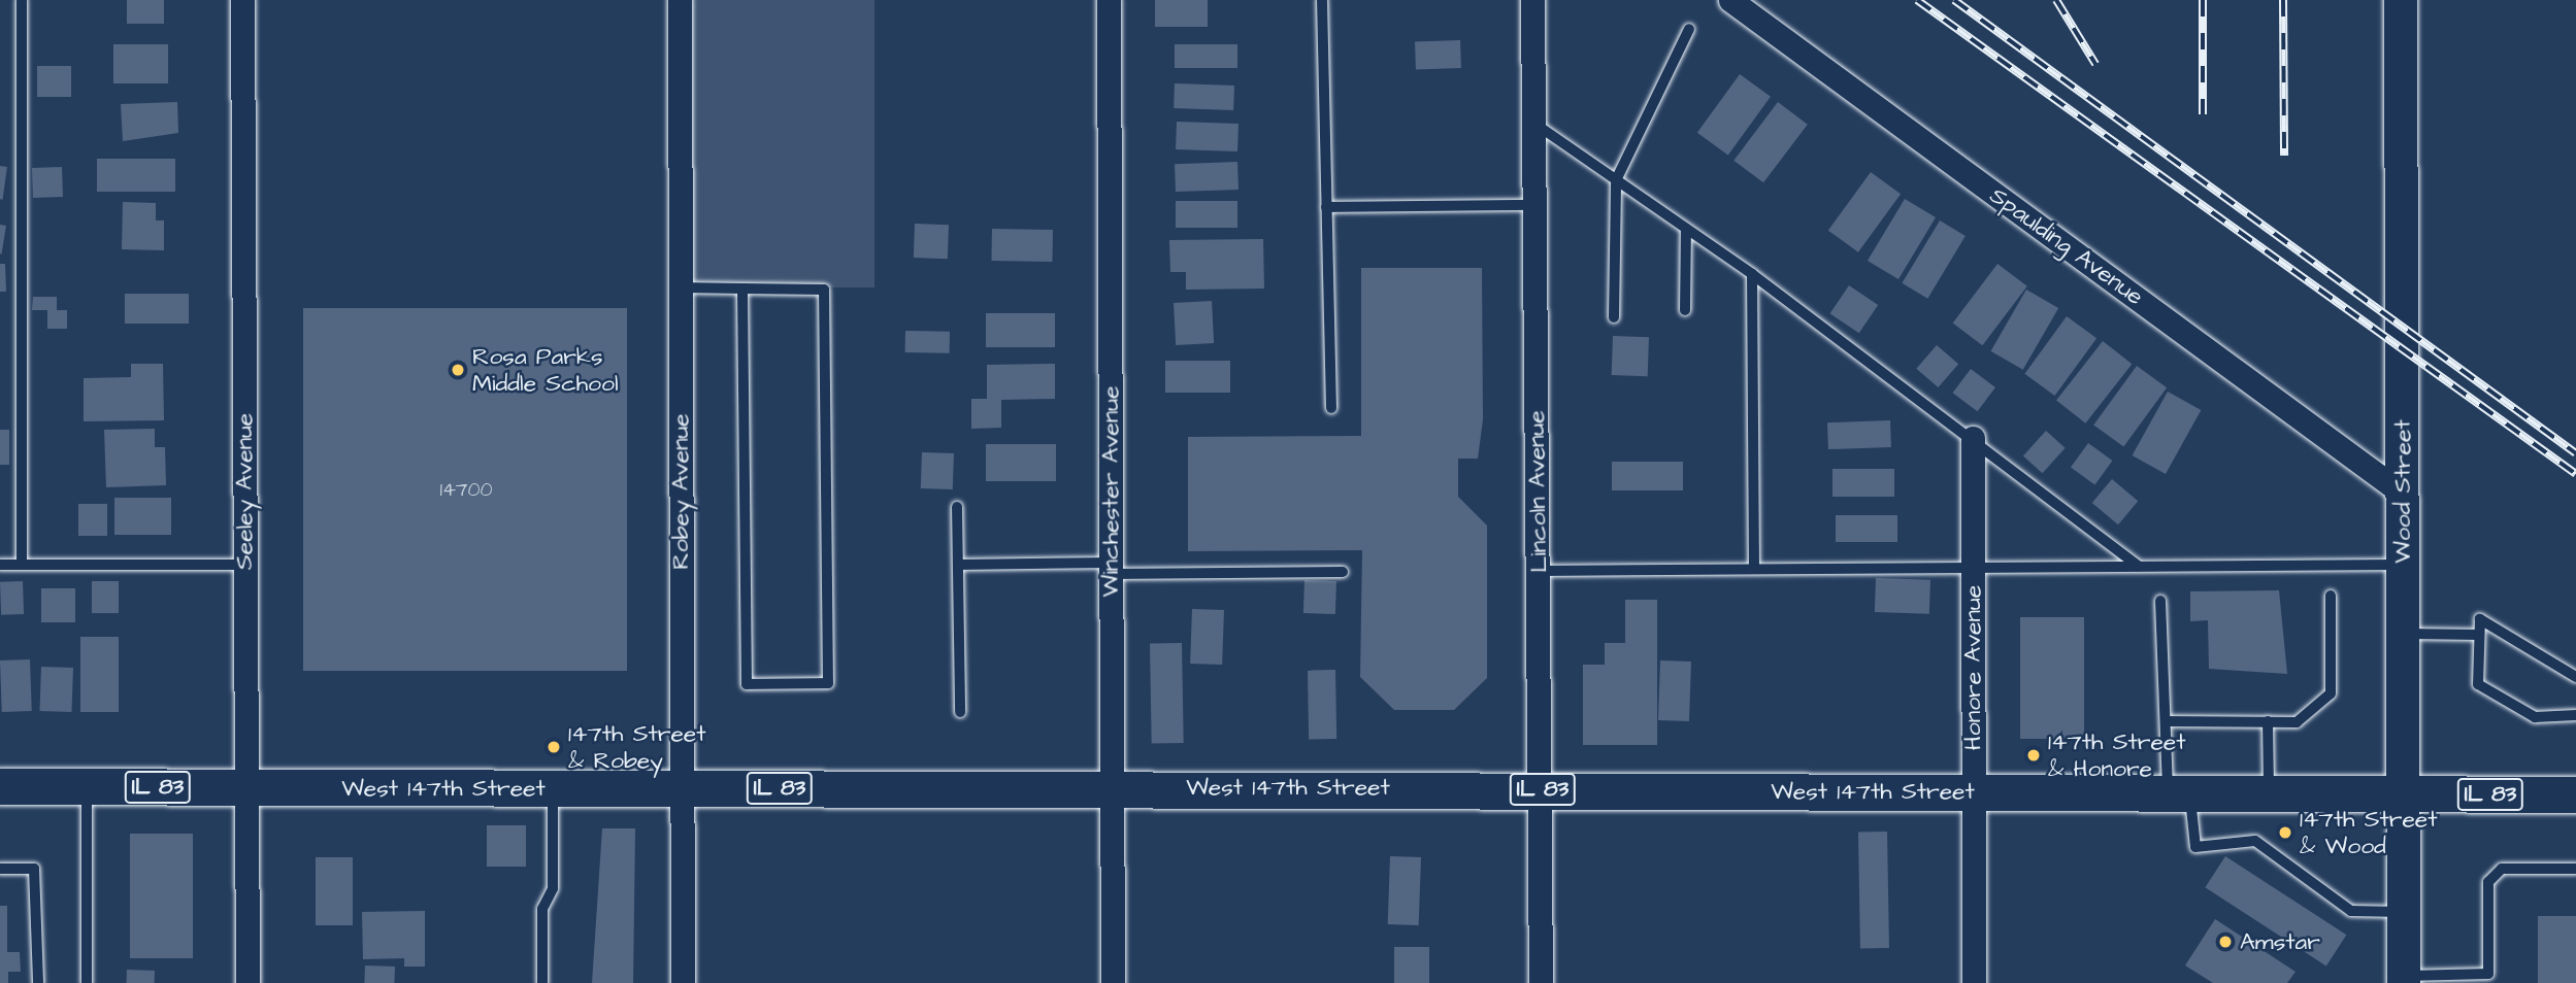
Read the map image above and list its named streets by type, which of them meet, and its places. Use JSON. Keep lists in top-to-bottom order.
{
  "streets": {
    "main road": ["Wood Street", "IL 83", "West 147th Street"],
    "street": [
      "Spaulding Avenue",
      "Seeley Avenue",
      "Robey Avenue",
      "Winchester Avenue",
      "Lincoln Avenue",
      "Honore Avenue"
    ]
  },
  "crossings": [
    ["Spaulding Avenue", "Wood Street"],
    ["Seeley Avenue", "West 147th Street"],
    ["Robey Avenue", "West 147th Street"],
    ["Winchester Avenue", "West 147th Street"],
    ["Lincoln Avenue", "West 147th Street"],
    ["Wood Street", "West 147th Street"],
    ["Honore Avenue", "West 147th Street"]
  ],
  "places": [
    "Rosa Parks Middle School",
    "147th Street & Robey",
    "147th Street & Honore",
    "147th Street & Wood",
    "Amstar"
  ],
  "house_numbers": ["14700"]
}
